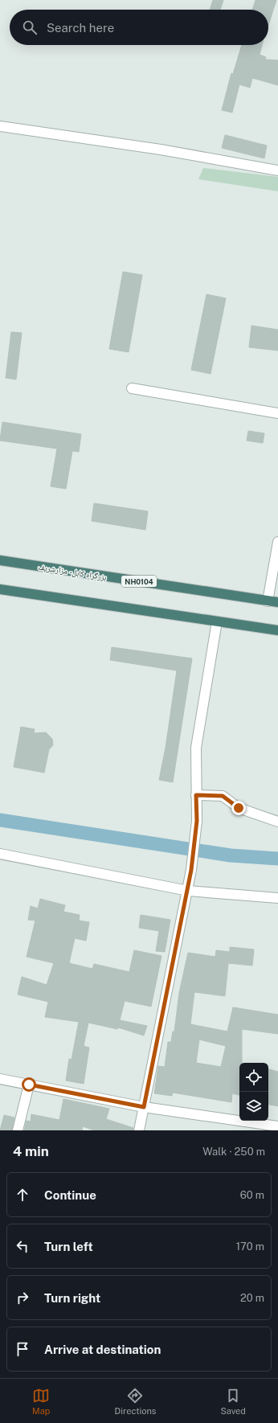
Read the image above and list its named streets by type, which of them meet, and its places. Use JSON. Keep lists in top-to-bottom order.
{
  "streets": {
    "highway": ["بزرگراه کابل - مزارشریف", "NH0104"]
  },
  "page": {
    "search": "Search here",
    "heading": ["4 min", "Walk · 250 m"],
    "list": [
      ["Continue", "60 m"],
      ["Turn left", "170 m"],
      ["Turn right", "20 m"],
      "Arrive at destination"
    ],
    "nav": ["Map", "Directions", "Saved"]
  }
}
